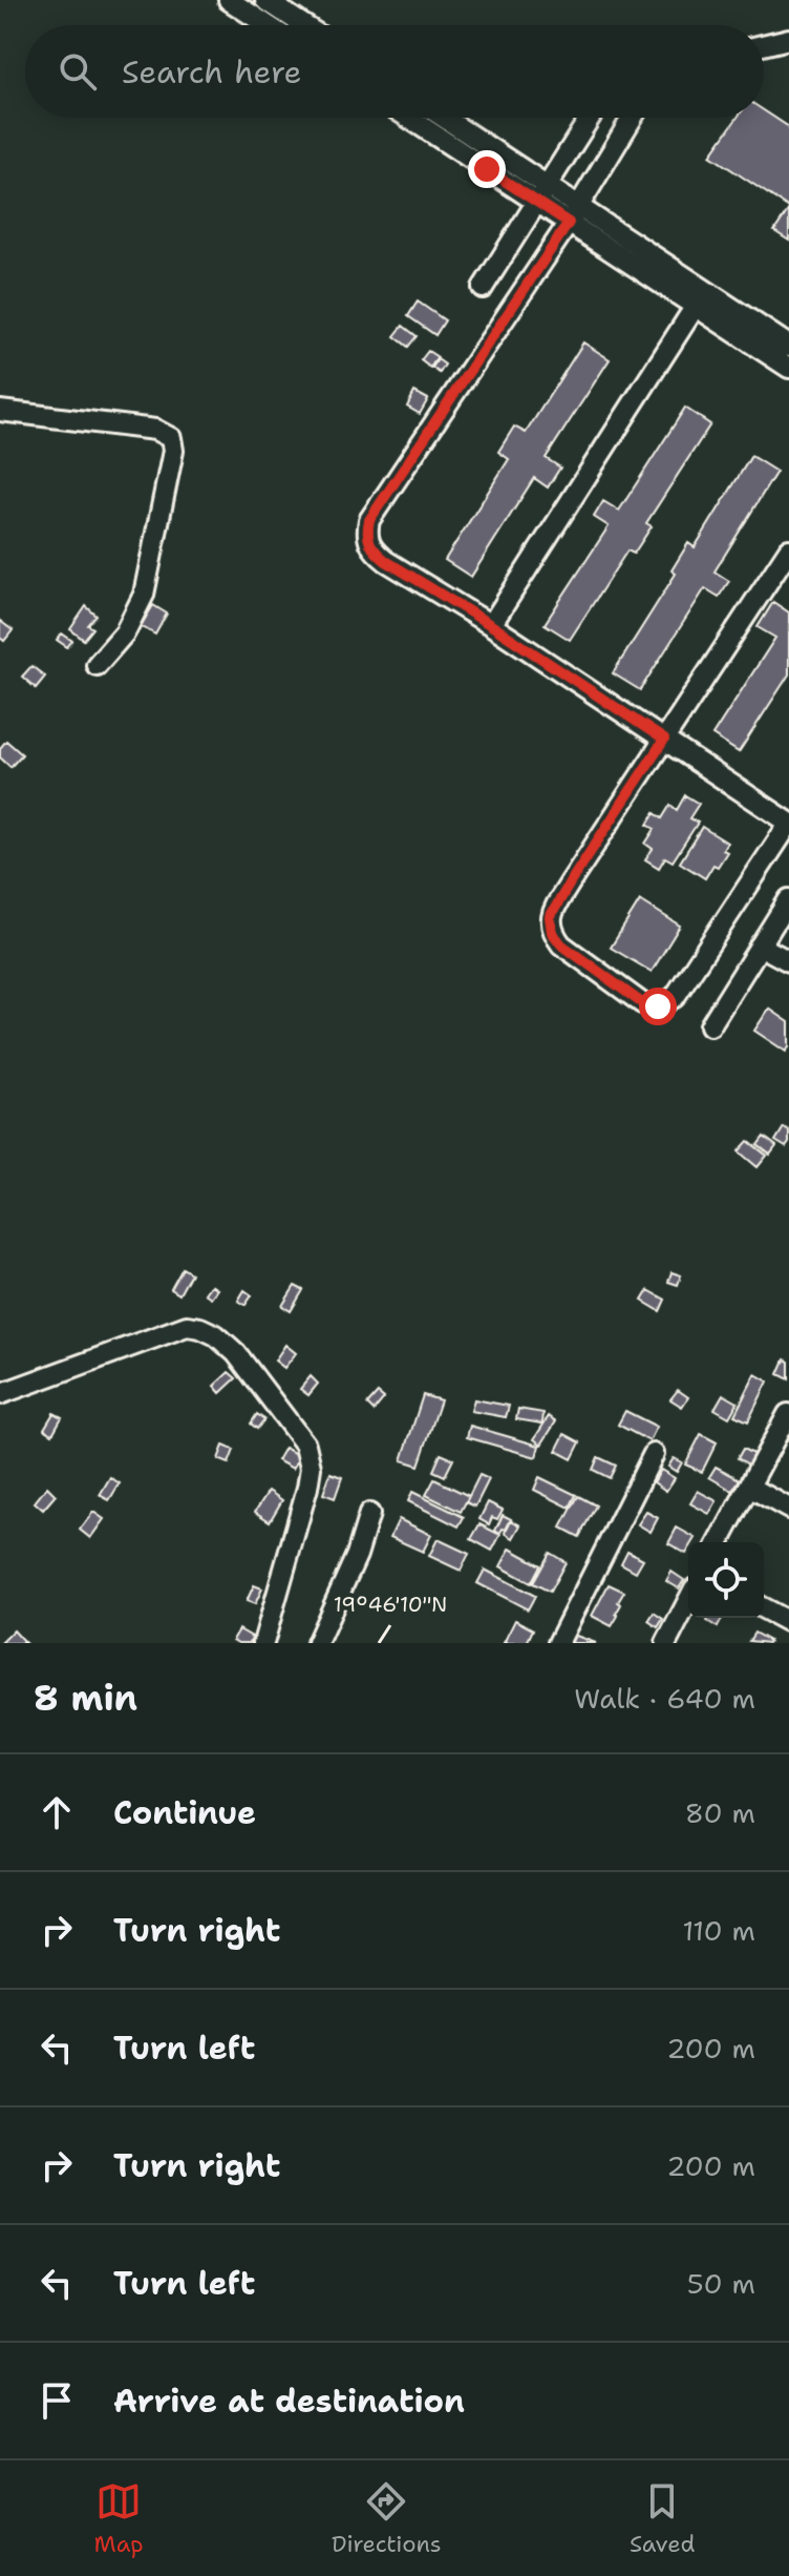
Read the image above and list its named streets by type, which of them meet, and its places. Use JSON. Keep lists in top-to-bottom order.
{
  "page": {
    "search": "Search here",
    "heading": ["8 min", "Walk · 640 m"],
    "list": [
      ["Continue", "80 m"],
      ["Turn right", "110 m"],
      ["Turn left", "200 m"],
      ["Turn right", "200 m"],
      ["Turn left", "50 m"],
      "Arrive at destination"
    ],
    "nav": ["Map", "Directions", "Saved"]
  },
  "coordinates": ["19°46'10\"N"]
}
